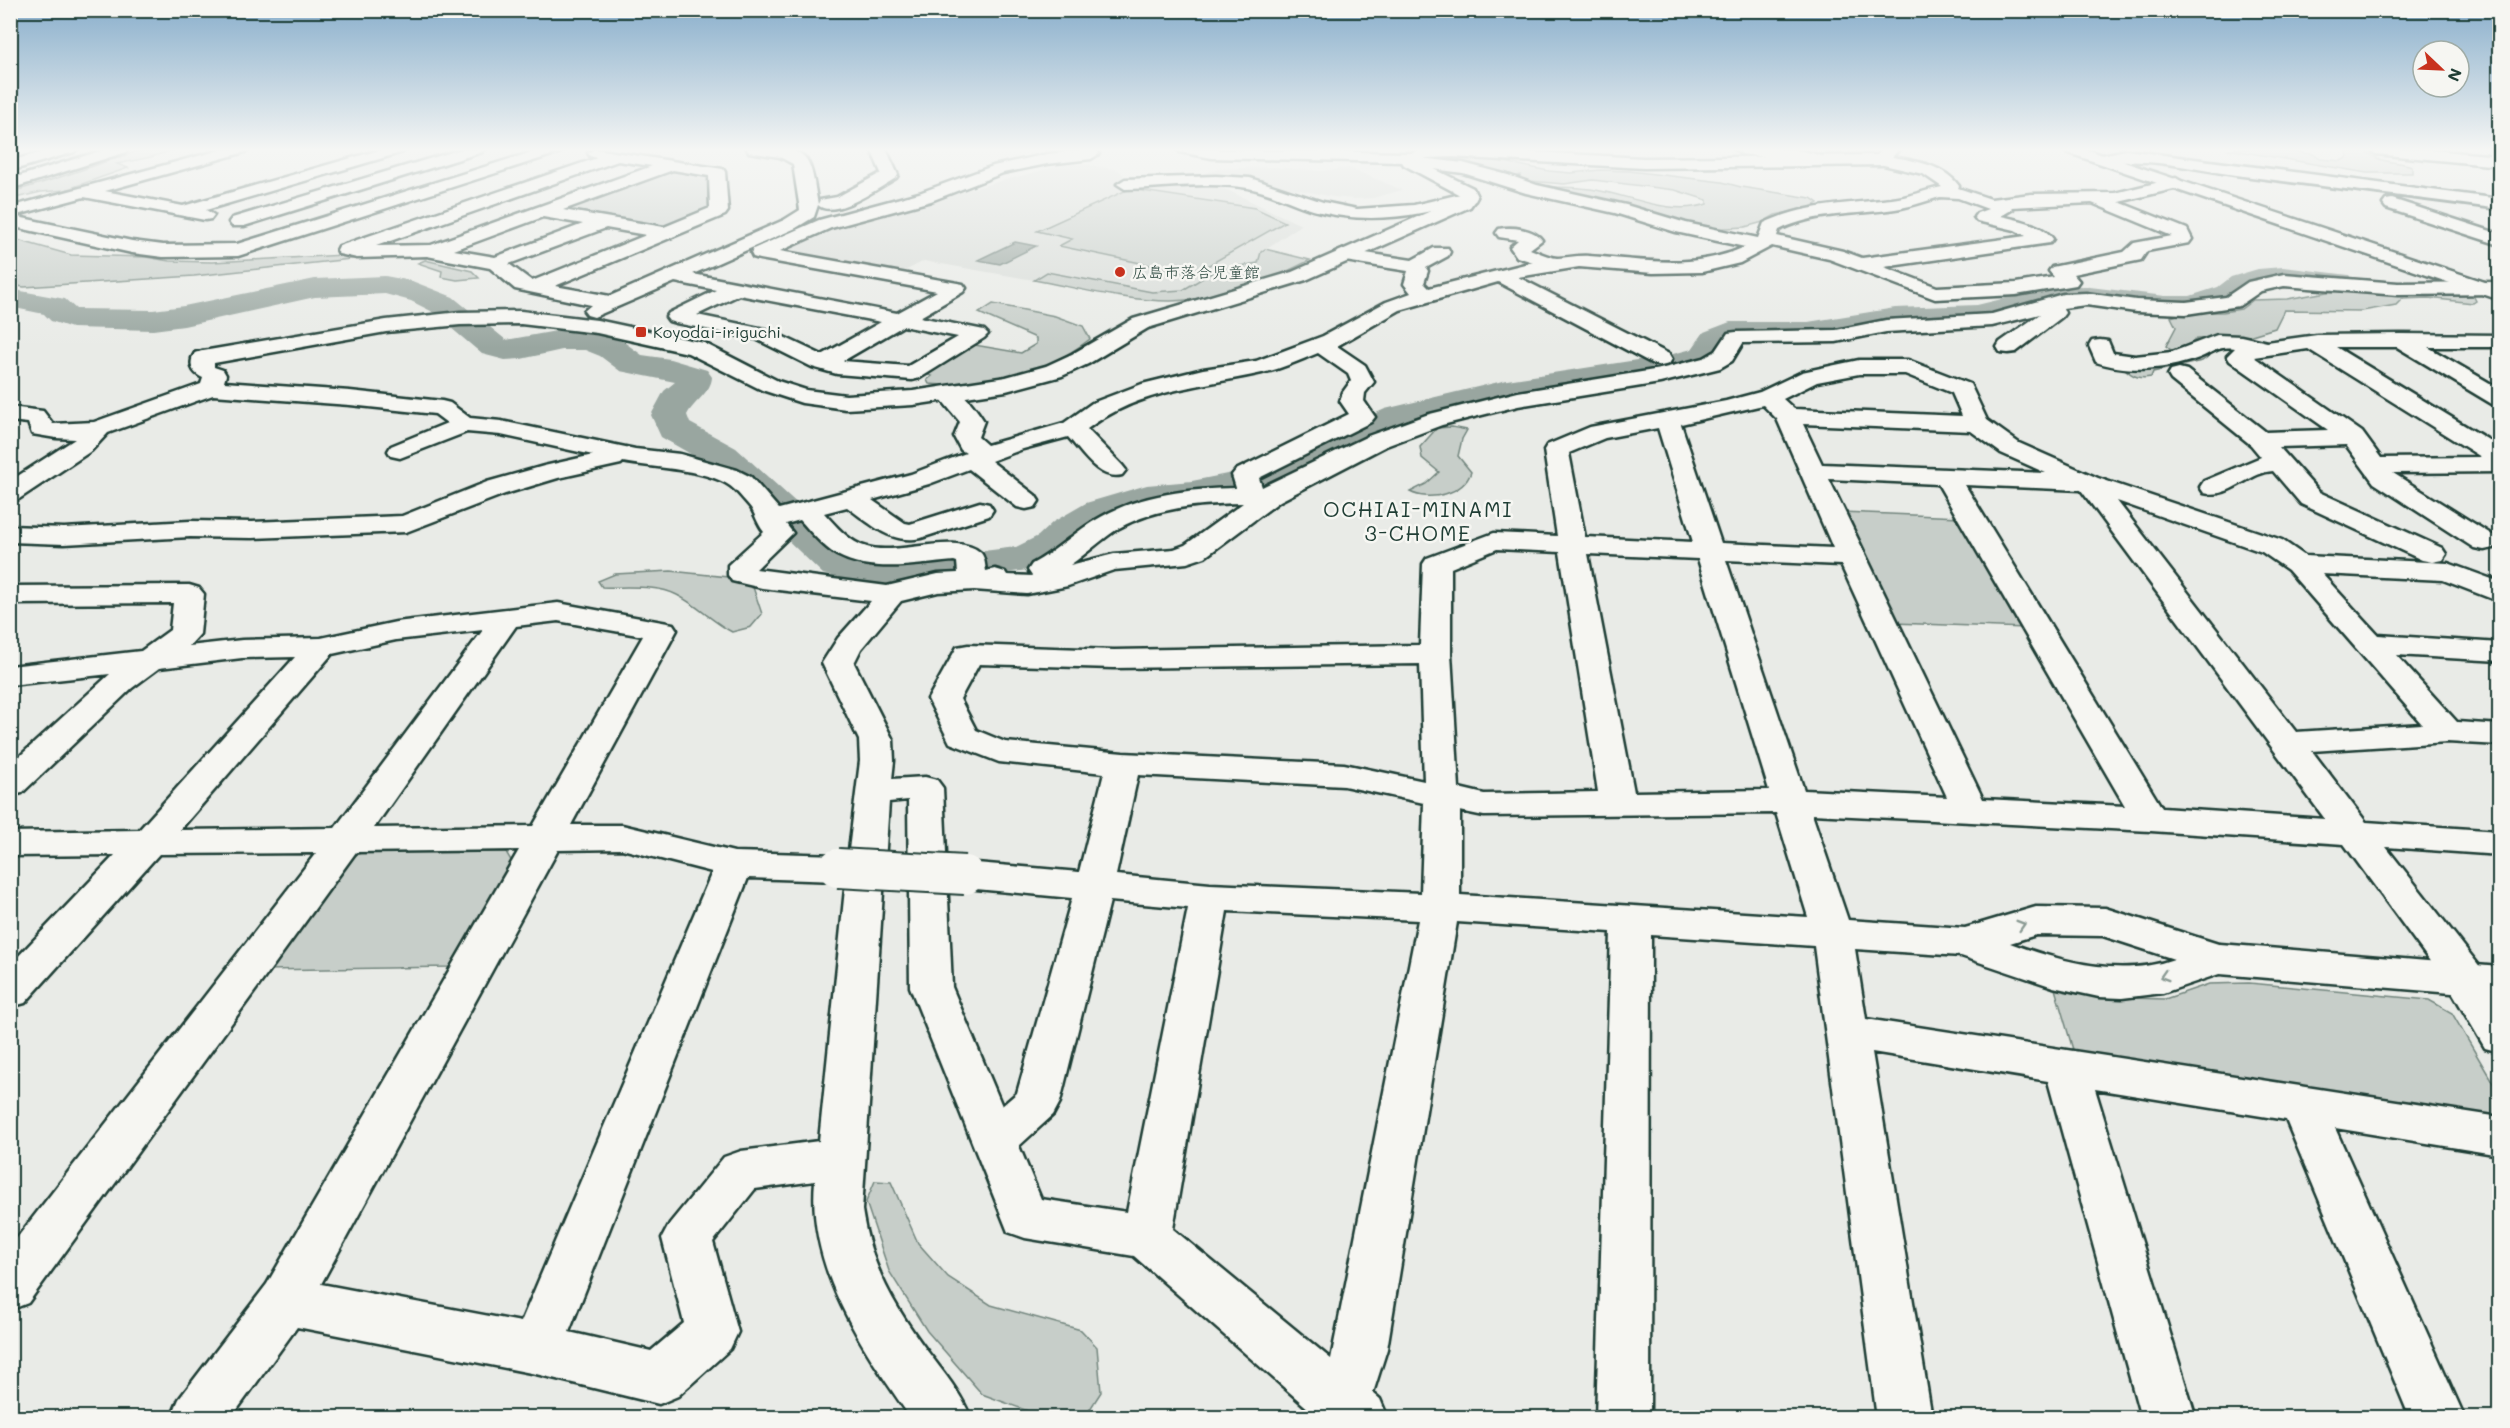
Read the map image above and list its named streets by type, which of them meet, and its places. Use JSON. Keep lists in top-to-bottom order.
{
  "districts": ["OCHIAI-MINAMI 3-CHOME"],
  "places": {
    "other": ["広島市落合児童館"],
    "transit": ["Koyodai-iriguchi"]
  },
  "north": "bottom right"
}
